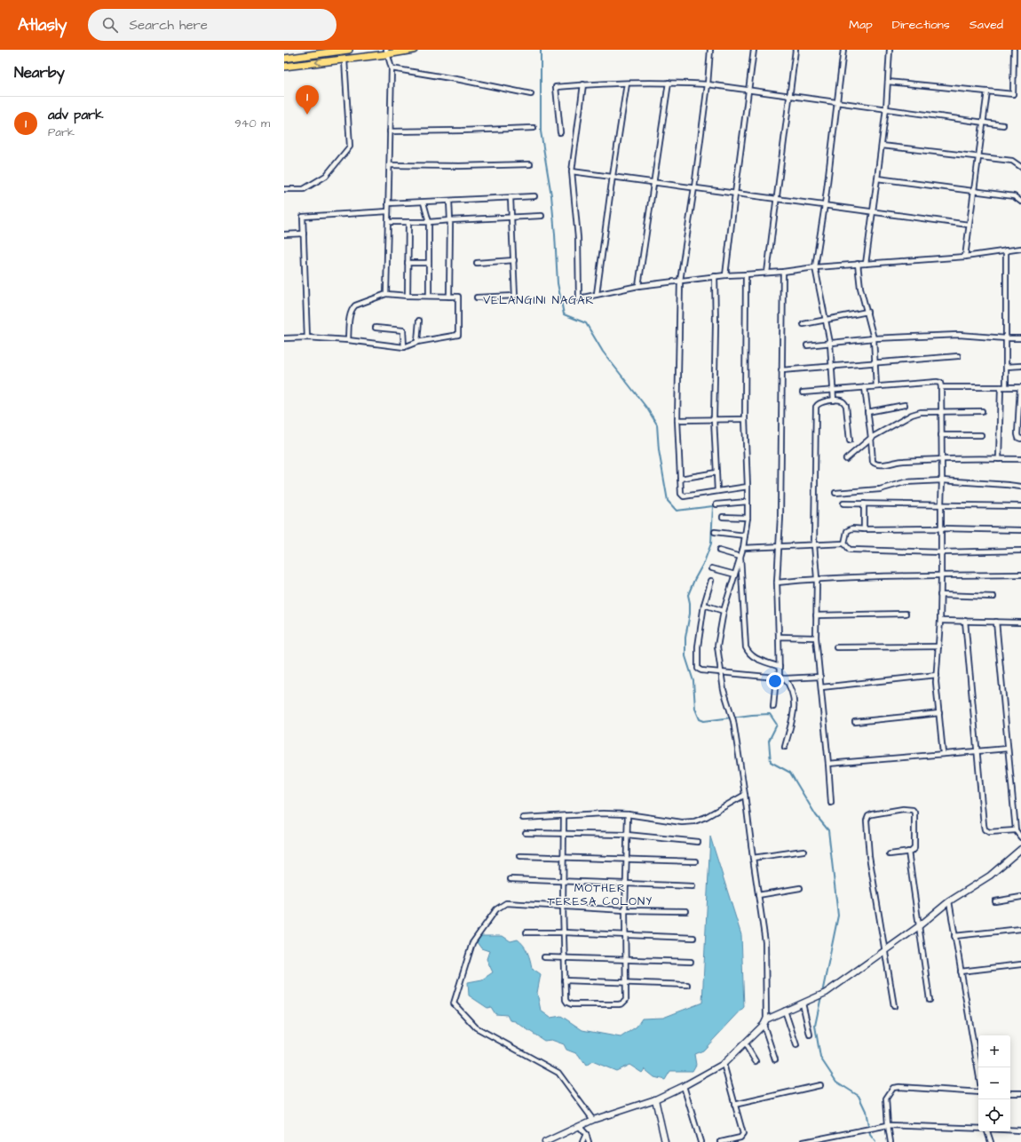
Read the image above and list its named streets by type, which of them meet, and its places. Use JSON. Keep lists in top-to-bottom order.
{
  "districts": ["VELANGINI NAGAR", "MOTHER TERESA COLONY"],
  "page": {
    "header": "Atlasly",
    "search": "Search here",
    "nav": ["Map", "Directions", "Saved"],
    "heading": "Nearby",
    "pins": "1",
    "list": [
      {
        "mark": "1",
        "name": "adv park",
        "note": "Park",
        "value": "940 m"
      }
    ],
    "map_buttons": ["+", "−"]
  }
}
